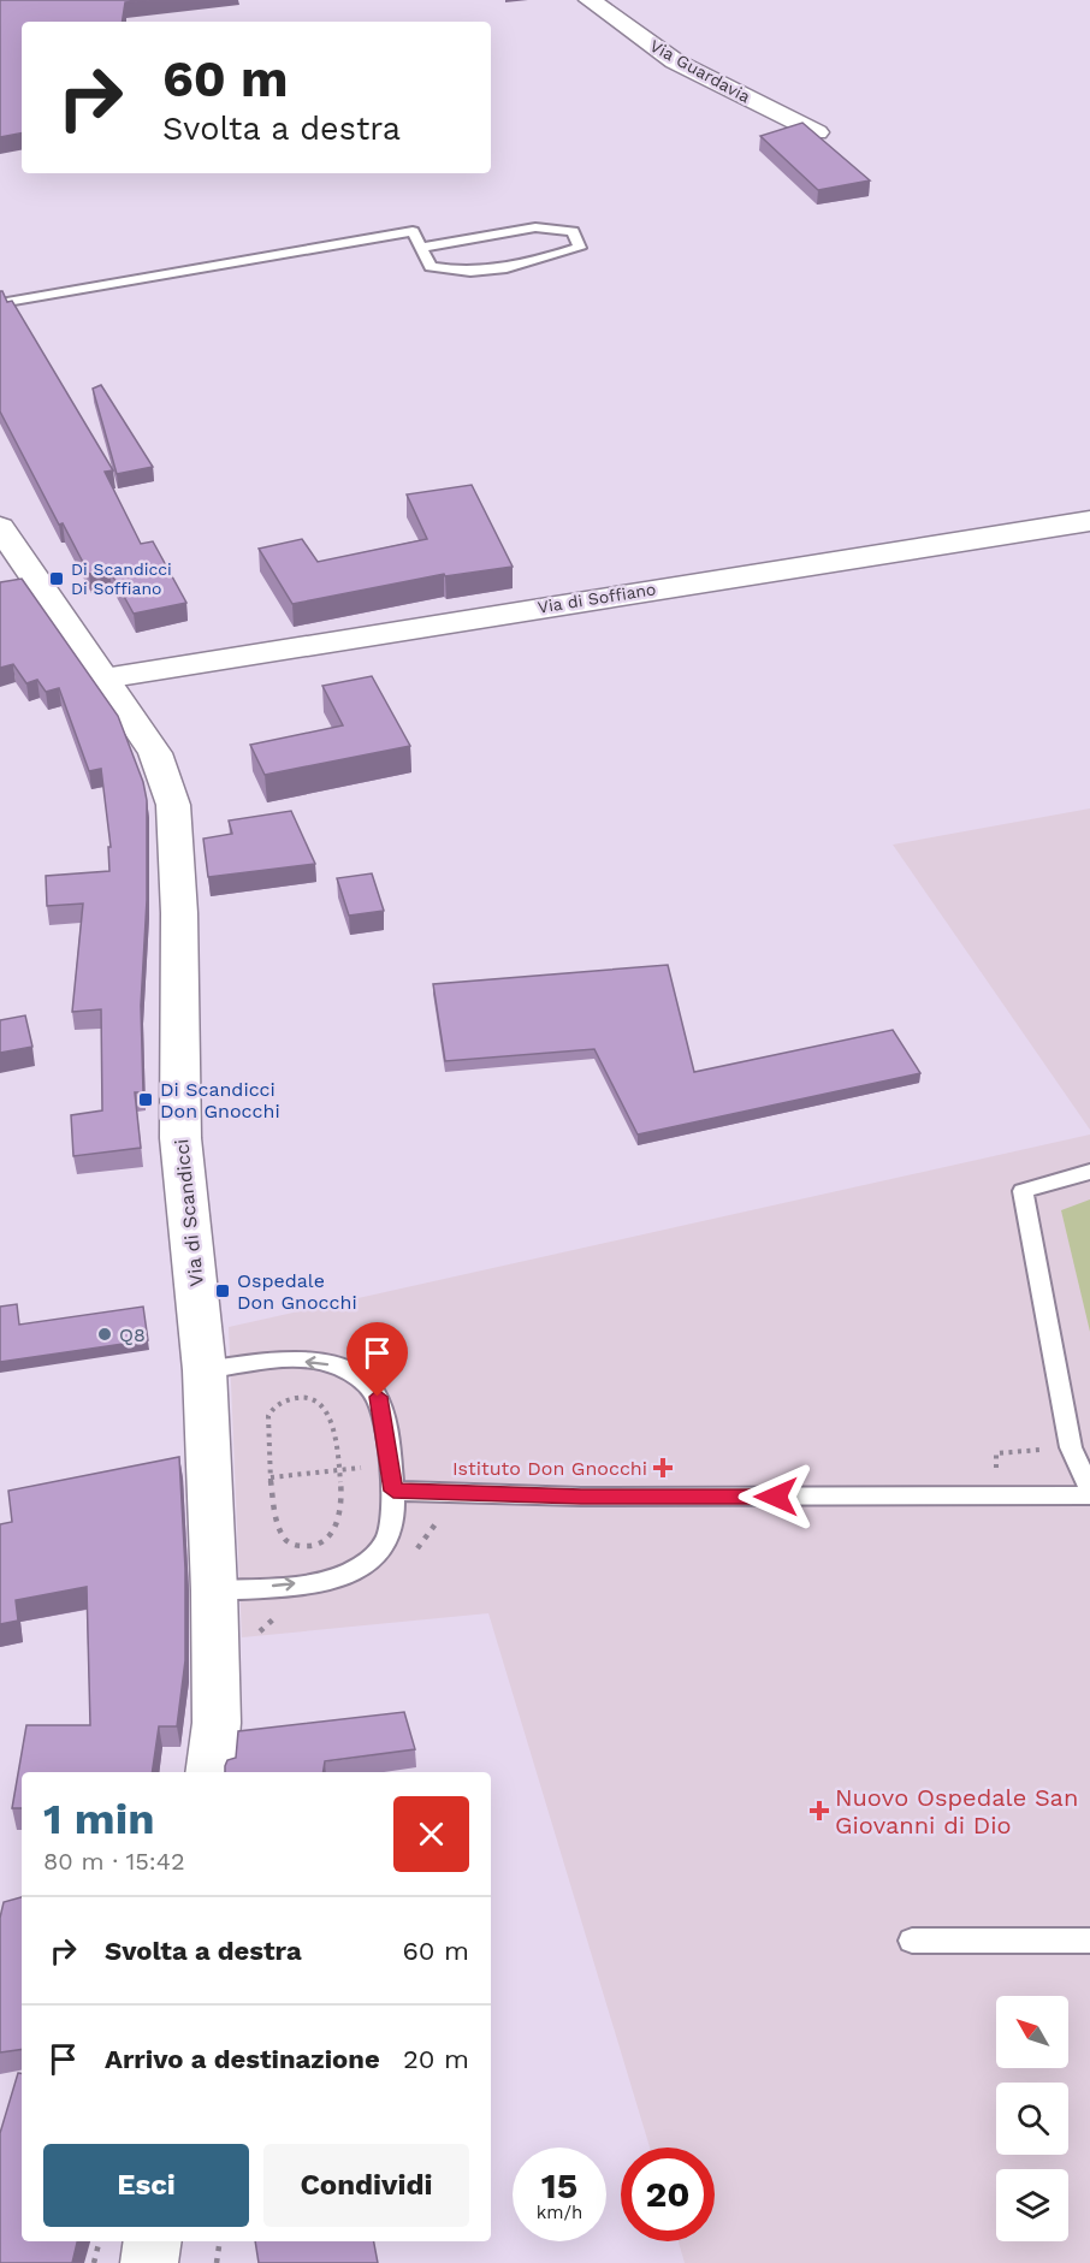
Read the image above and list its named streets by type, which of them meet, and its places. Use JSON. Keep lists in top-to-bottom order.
{
  "streets": {
    "street": ["Via Guardavia", "Via di Soffiano", "Via di Scandicci"]
  },
  "crossings": [
    ["Via di Soffiano", "Via di Scandicci"]
  ],
  "places": {
    "transit": ["Di Scandicci Di Soffiano", "Di Scandicci Don Gnocchi", "Ospedale Don Gnocchi"],
    "other": ["Q8"],
    "health": ["Istituto Don Gnocchi", "Nuovo Ospedale San Giovanni di Dio"]
  },
  "north": "top left",
  "page": {
    "turn": ["60 m", "Svolta a destra"],
    "heading": ["1 min", "80 m · 15:42"],
    "list": [
      {
        "name": "Svolta a destra",
        "value": "60 m"
      },
      {
        "name": "Arrivo a destinazione",
        "value": "20 m"
      }
    ],
    "buttons": ["Esci", "Condividi"],
    "speed": "15 km/h",
    "limit": "20"
  }
}
